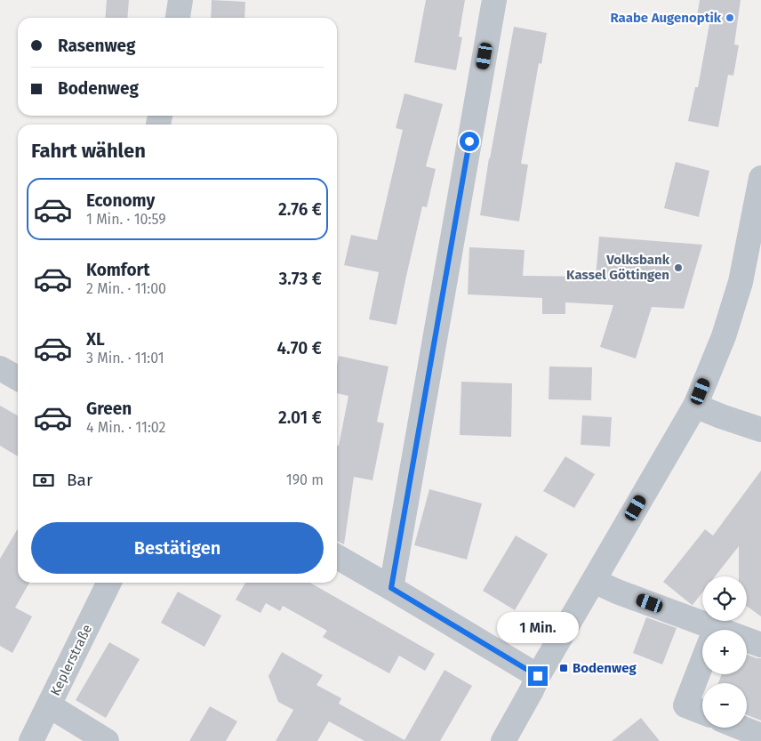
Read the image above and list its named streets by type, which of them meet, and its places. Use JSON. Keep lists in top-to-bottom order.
{
  "streets": {
    "street": ["Keplerstraße"]
  },
  "places": {
    "other": ["Raabe Augenoptik", "Volksbank Kassel Göttingen"],
    "transit": ["Bodenweg"]
  },
  "page": {
    "banner": ["Rasenweg", "Bodenweg"],
    "heading": "Fahrt wählen",
    "list": [
      {
        "name": "Economy",
        "note": "1 Min. · 10:59",
        "value": "2.76 €"
      },
      {
        "name": "Komfort",
        "note": "2 Min. · 11:00",
        "value": "3.73 €"
      },
      {
        "name": "XL",
        "note": "3 Min. · 11:01",
        "value": "4.70 €"
      },
      {
        "name": "Green",
        "note": "4 Min. · 11:02",
        "value": "2.01 €"
      }
    ],
    "pay": ["Bar", "190 m"],
    "buttons": "Bestätigen",
    "map_buttons": ["+", "−"],
    "bubble": "1 Min."
  }
}
